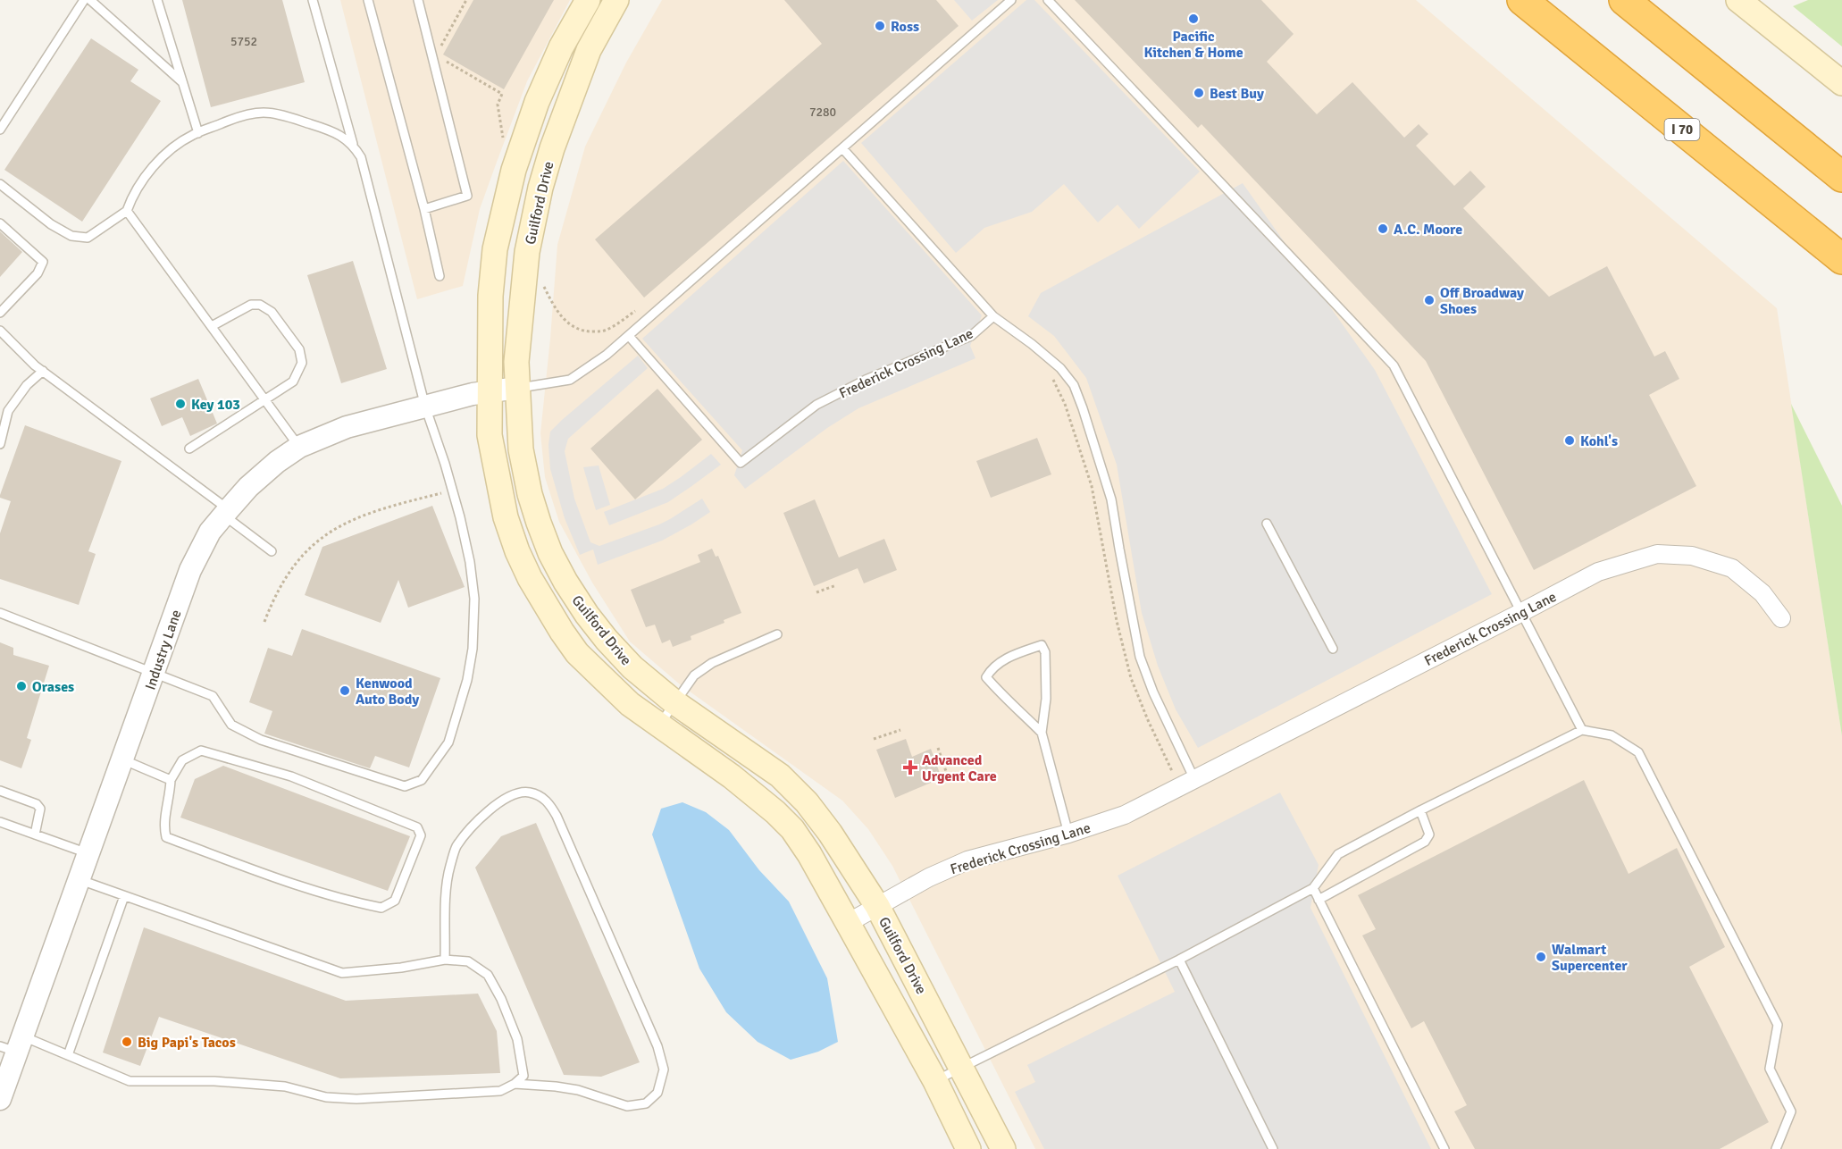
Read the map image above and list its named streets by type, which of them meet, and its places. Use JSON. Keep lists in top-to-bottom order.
{
  "streets": {
    "highway": ["I 70"],
    "main road": ["Guilford Drive"],
    "street": ["Frederick Crossing Lane", "Industry Lane"]
  },
  "crossings": [
    ["Guilford Drive", "Frederick Crossing Lane"],
    ["Guilford Drive", "Industry Lane"]
  ],
  "places": {
    "other": [
      "Pacific Kitchen & Home",
      "Ross",
      "Best Buy",
      "A.C. Moore",
      "Off Broadway Shoes",
      "Key 103",
      "Kohl's",
      "Orases",
      "Kenwood Auto Body",
      "Walmart Supercenter",
      "Big Papi's Tacos"
    ],
    "health": ["Advanced Urgent Care"]
  },
  "house_numbers": ["5752", "7280"]
}
